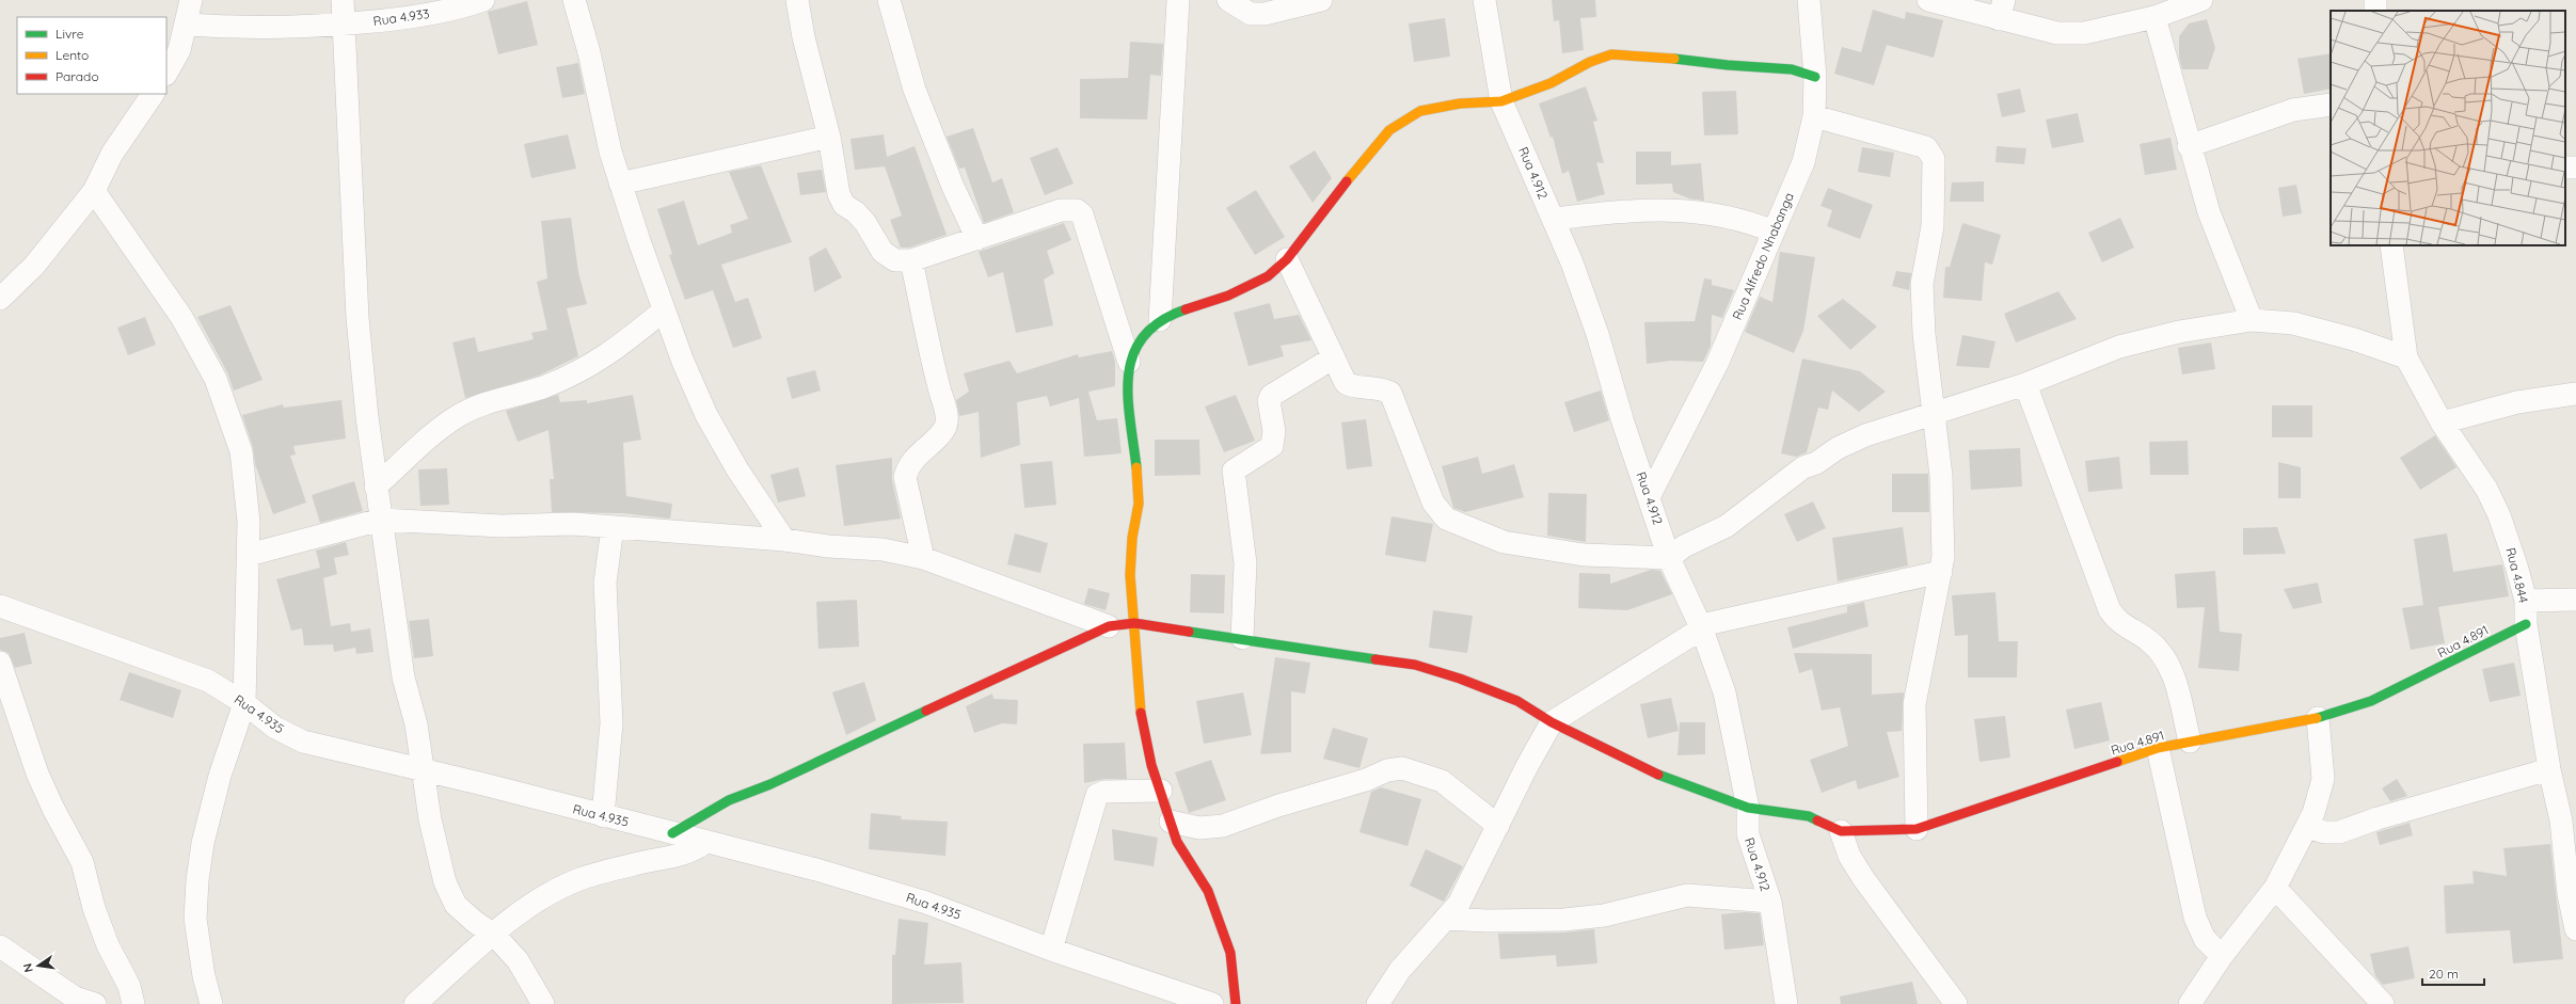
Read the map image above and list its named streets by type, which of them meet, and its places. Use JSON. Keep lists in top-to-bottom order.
{
  "streets": {
    "street": [
      "Rua 4.933",
      "Rua 4.912",
      "Rua Alfredo Nhabanga",
      "Rua 4.844",
      "Rua 4.891",
      "Rua 4.935"
    ]
  },
  "crossings": [
    ["Rua 4.912", "Rua Alfredo Nhabanga"],
    ["Rua 4.912", "Rua 4.891"],
    ["Rua 4.844", "Rua 4.891"],
    ["Rua 4.891", "Rua 4.935"]
  ],
  "legend": ["Livre", "Lento", "Parado"],
  "scale_bar": "20 m",
  "north": "left"
}
